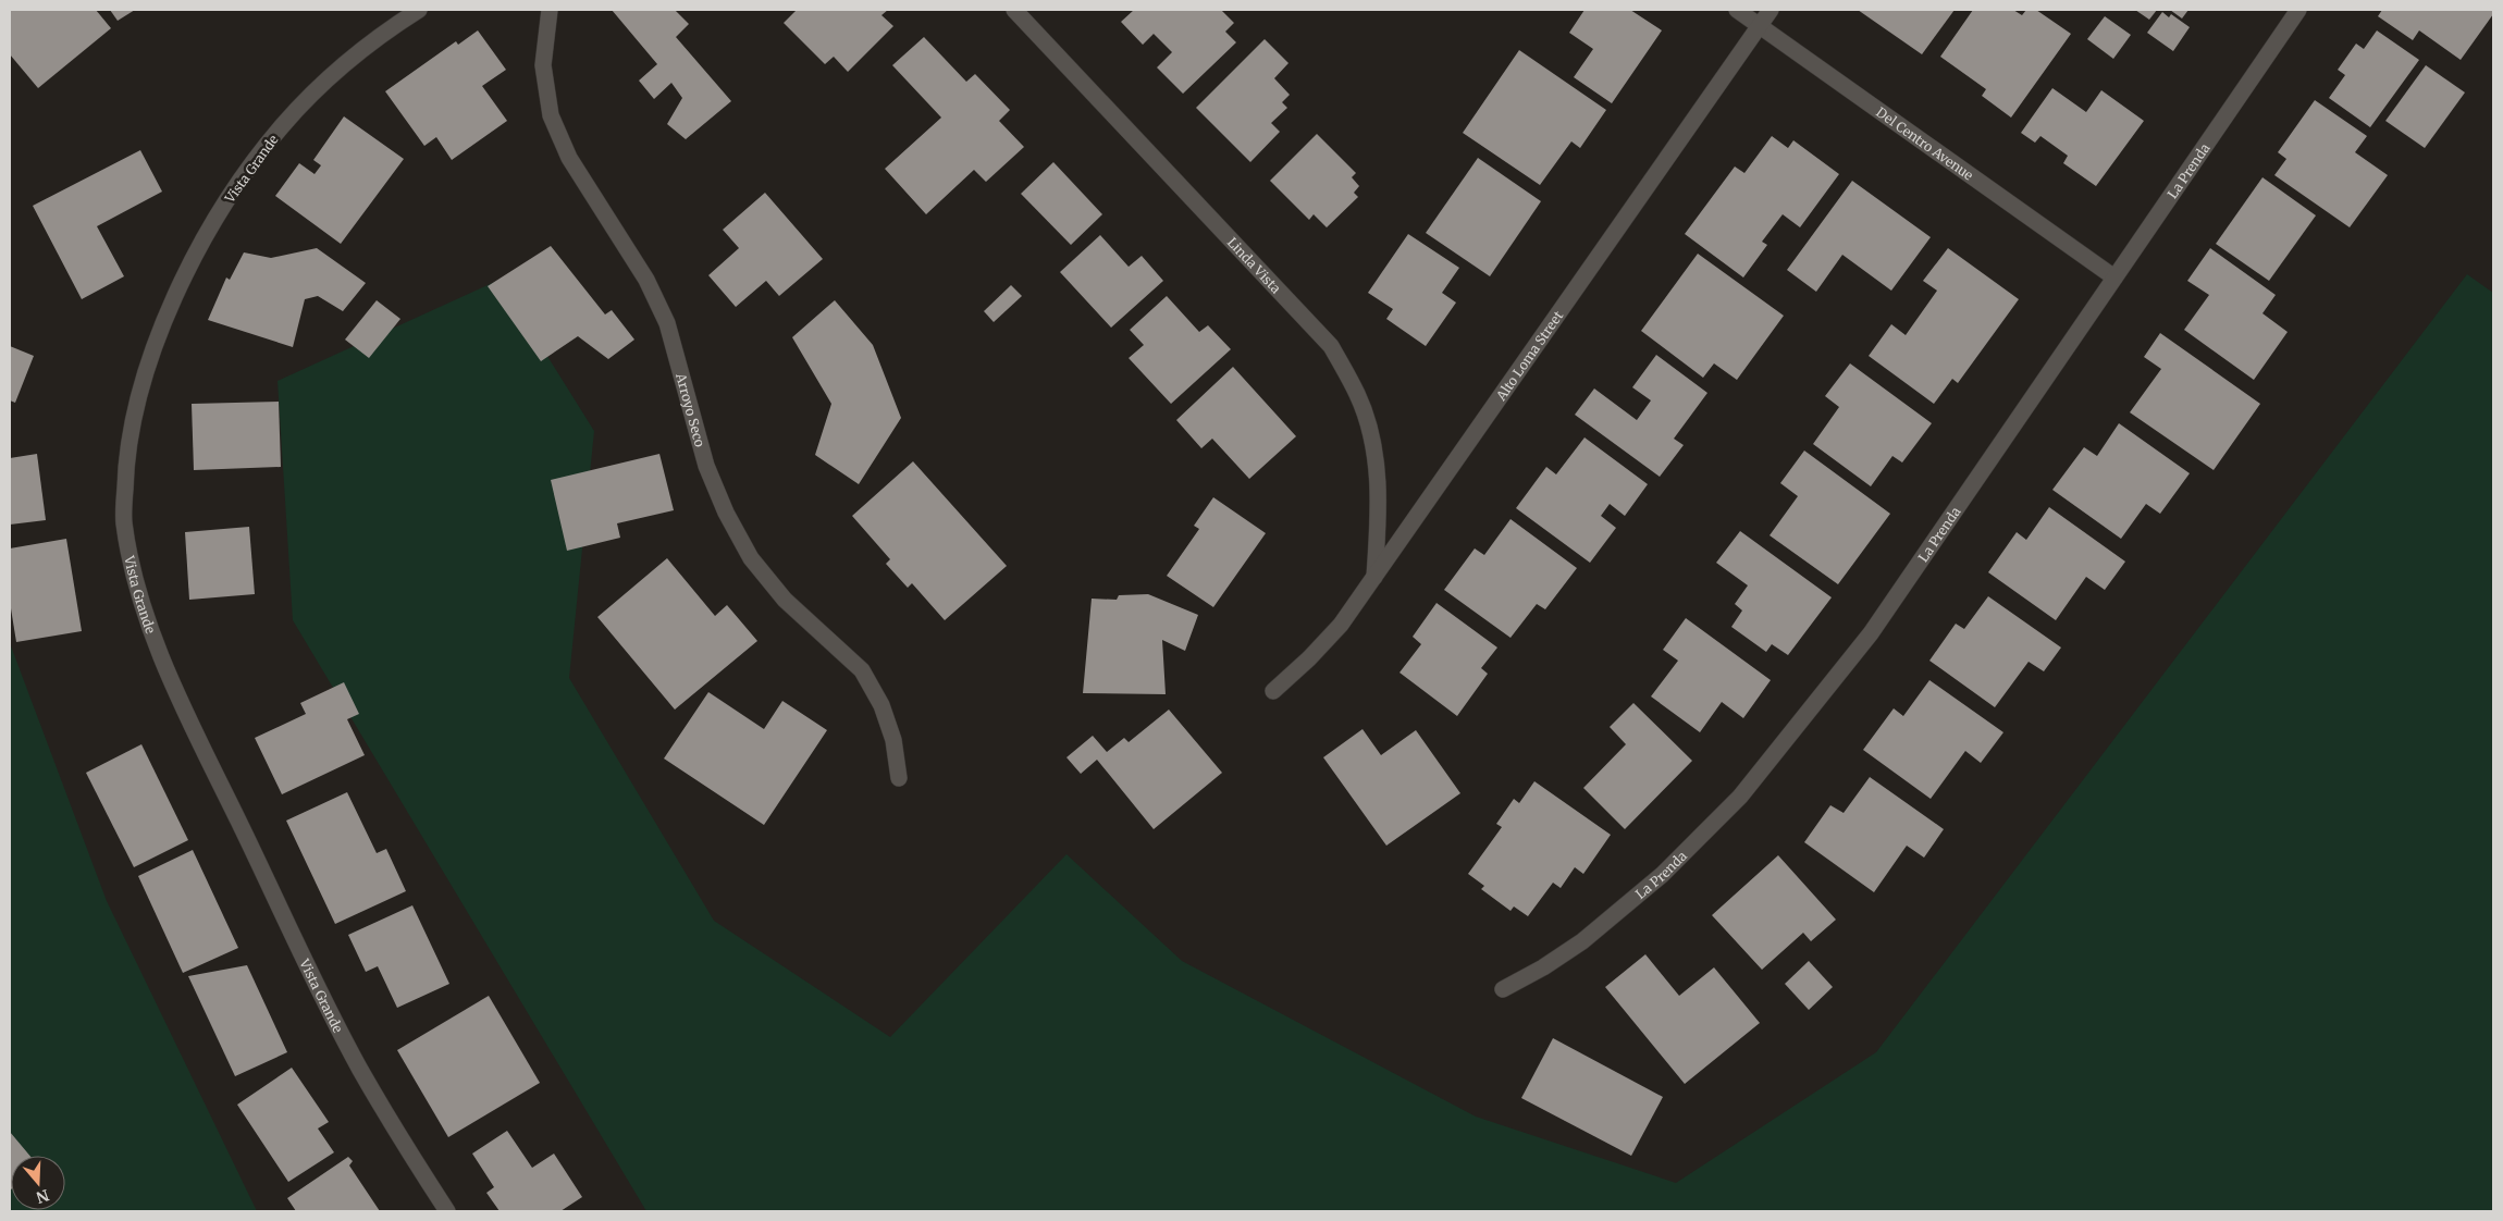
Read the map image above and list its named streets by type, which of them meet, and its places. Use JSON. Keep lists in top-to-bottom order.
{
  "streets": {
    "street": [
      "Del Centro Avenue",
      "Vista Grande",
      "La Prenda",
      "Linda Vista",
      "Alto Loma Street",
      "Arroyo Seco"
    ]
  },
  "crossings": [
    ["Del Centro Avenue", "La Prenda"],
    ["Del Centro Avenue", "Alto Loma Street"],
    ["Linda Vista", "Alto Loma Street"]
  ],
  "north": "bottom"
}
